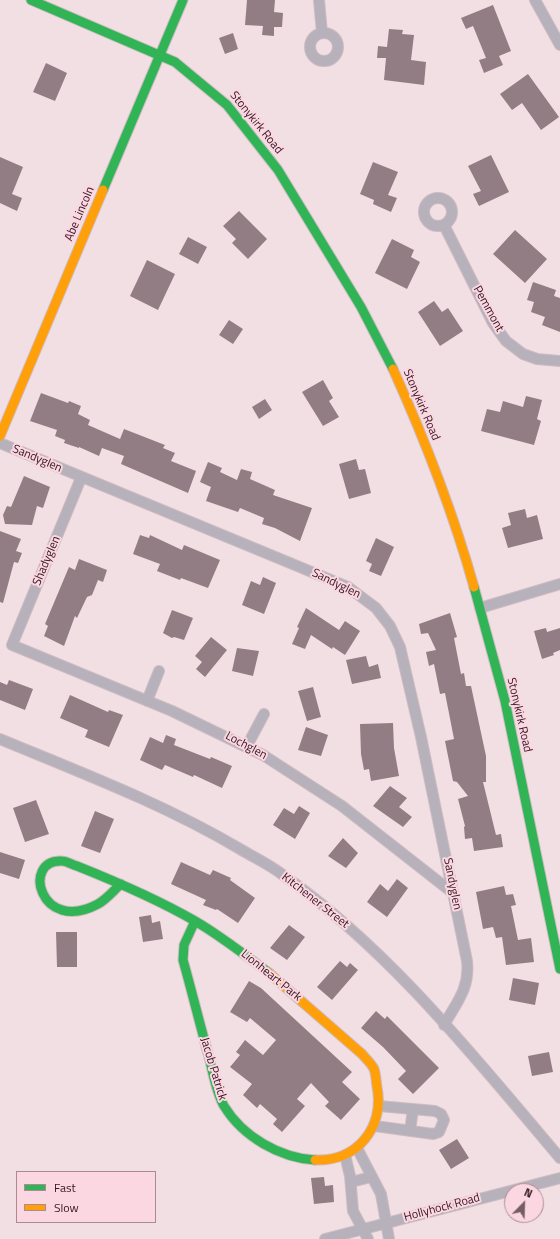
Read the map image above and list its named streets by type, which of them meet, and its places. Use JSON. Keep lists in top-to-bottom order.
{
  "streets": {
    "street": [
      "Stonykirk Road",
      "Abe Lincoln",
      "Pemmont",
      "Sandyglen",
      "Shadyglen",
      "Lochglen",
      "Kitchener Street",
      "Lionheart Park",
      "Jacob Patrick",
      "Hollyhock Road"
    ]
  },
  "crossings": [
    ["Stonykirk Road", "Abe Lincoln"],
    ["Sandyglen", "Shadyglen"],
    ["Sandyglen", "Lochglen"],
    ["Sandyglen", "Kitchener Street"],
    ["Shadyglen", "Lochglen"],
    ["Lionheart Park", "Jacob Patrick"]
  ],
  "legend": ["Fast", "Slow"],
  "north": "top right"
}
